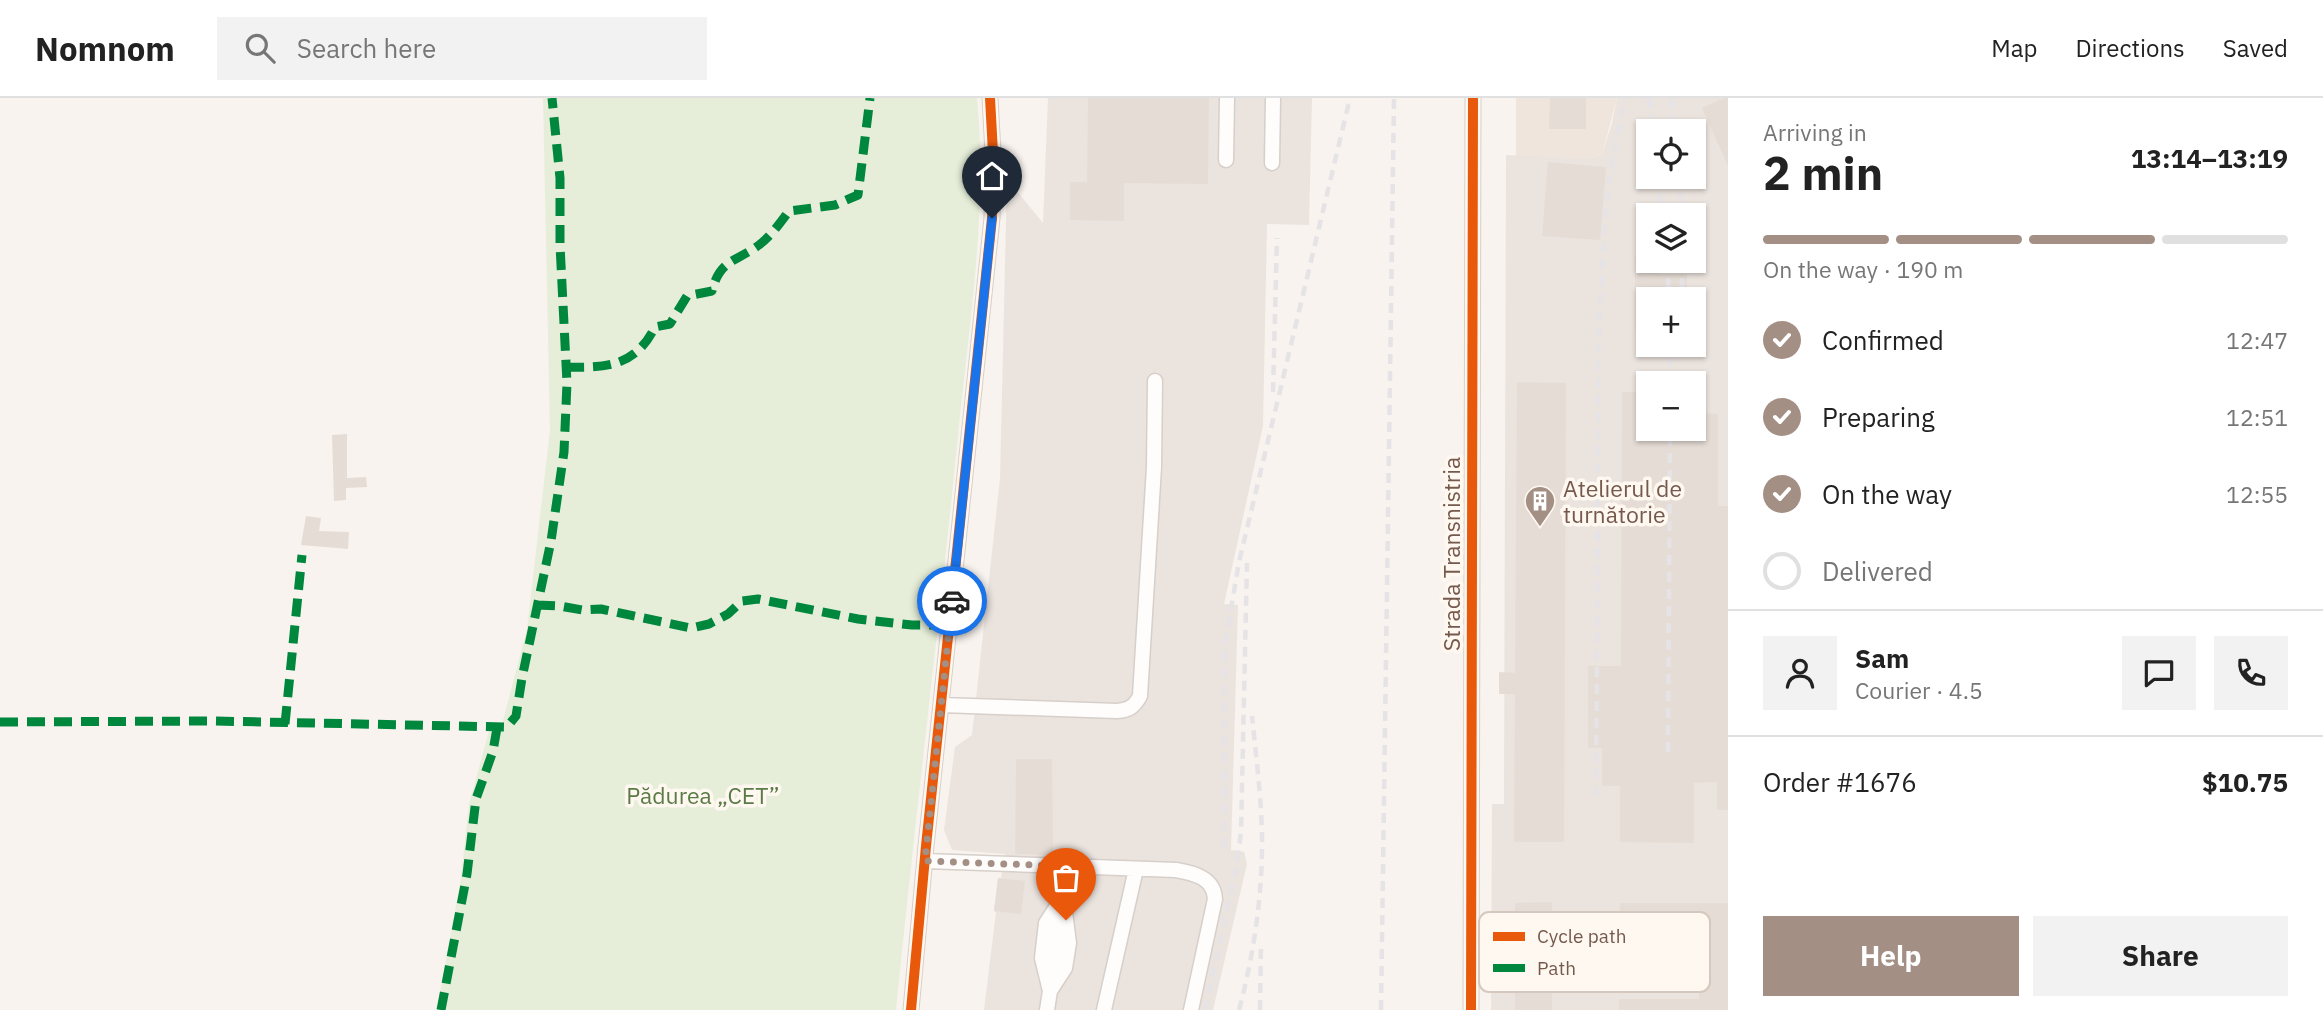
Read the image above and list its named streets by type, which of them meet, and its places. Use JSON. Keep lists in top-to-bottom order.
{
  "streets": {
    "street": ["Strada Transnistria"]
  },
  "parks": ["Pădurea „CET”"],
  "places": {
    "building": ["Atelierul de turnătorie"]
  },
  "legend": ["Cycle path", "Path"],
  "page": {
    "header": "Nomnom",
    "search": "Search here",
    "nav": ["Map", "Directions", "Saved"],
    "heading": ["2 min", "Arriving in", "13:14–13:19"],
    "panel": [
      "Sam",
      "Courier · 4.5",
      "Order #1676",
      "$10.75"
    ],
    "map_buttons": ["+", "−"],
    "bar": "On the way · 190 m",
    "list": [
      ["Confirmed", "12:47"],
      ["Preparing", "12:51"],
      ["On the way", "12:55"],
      "Delivered"
    ],
    "buttons": ["Help", "Share"]
  }
}
